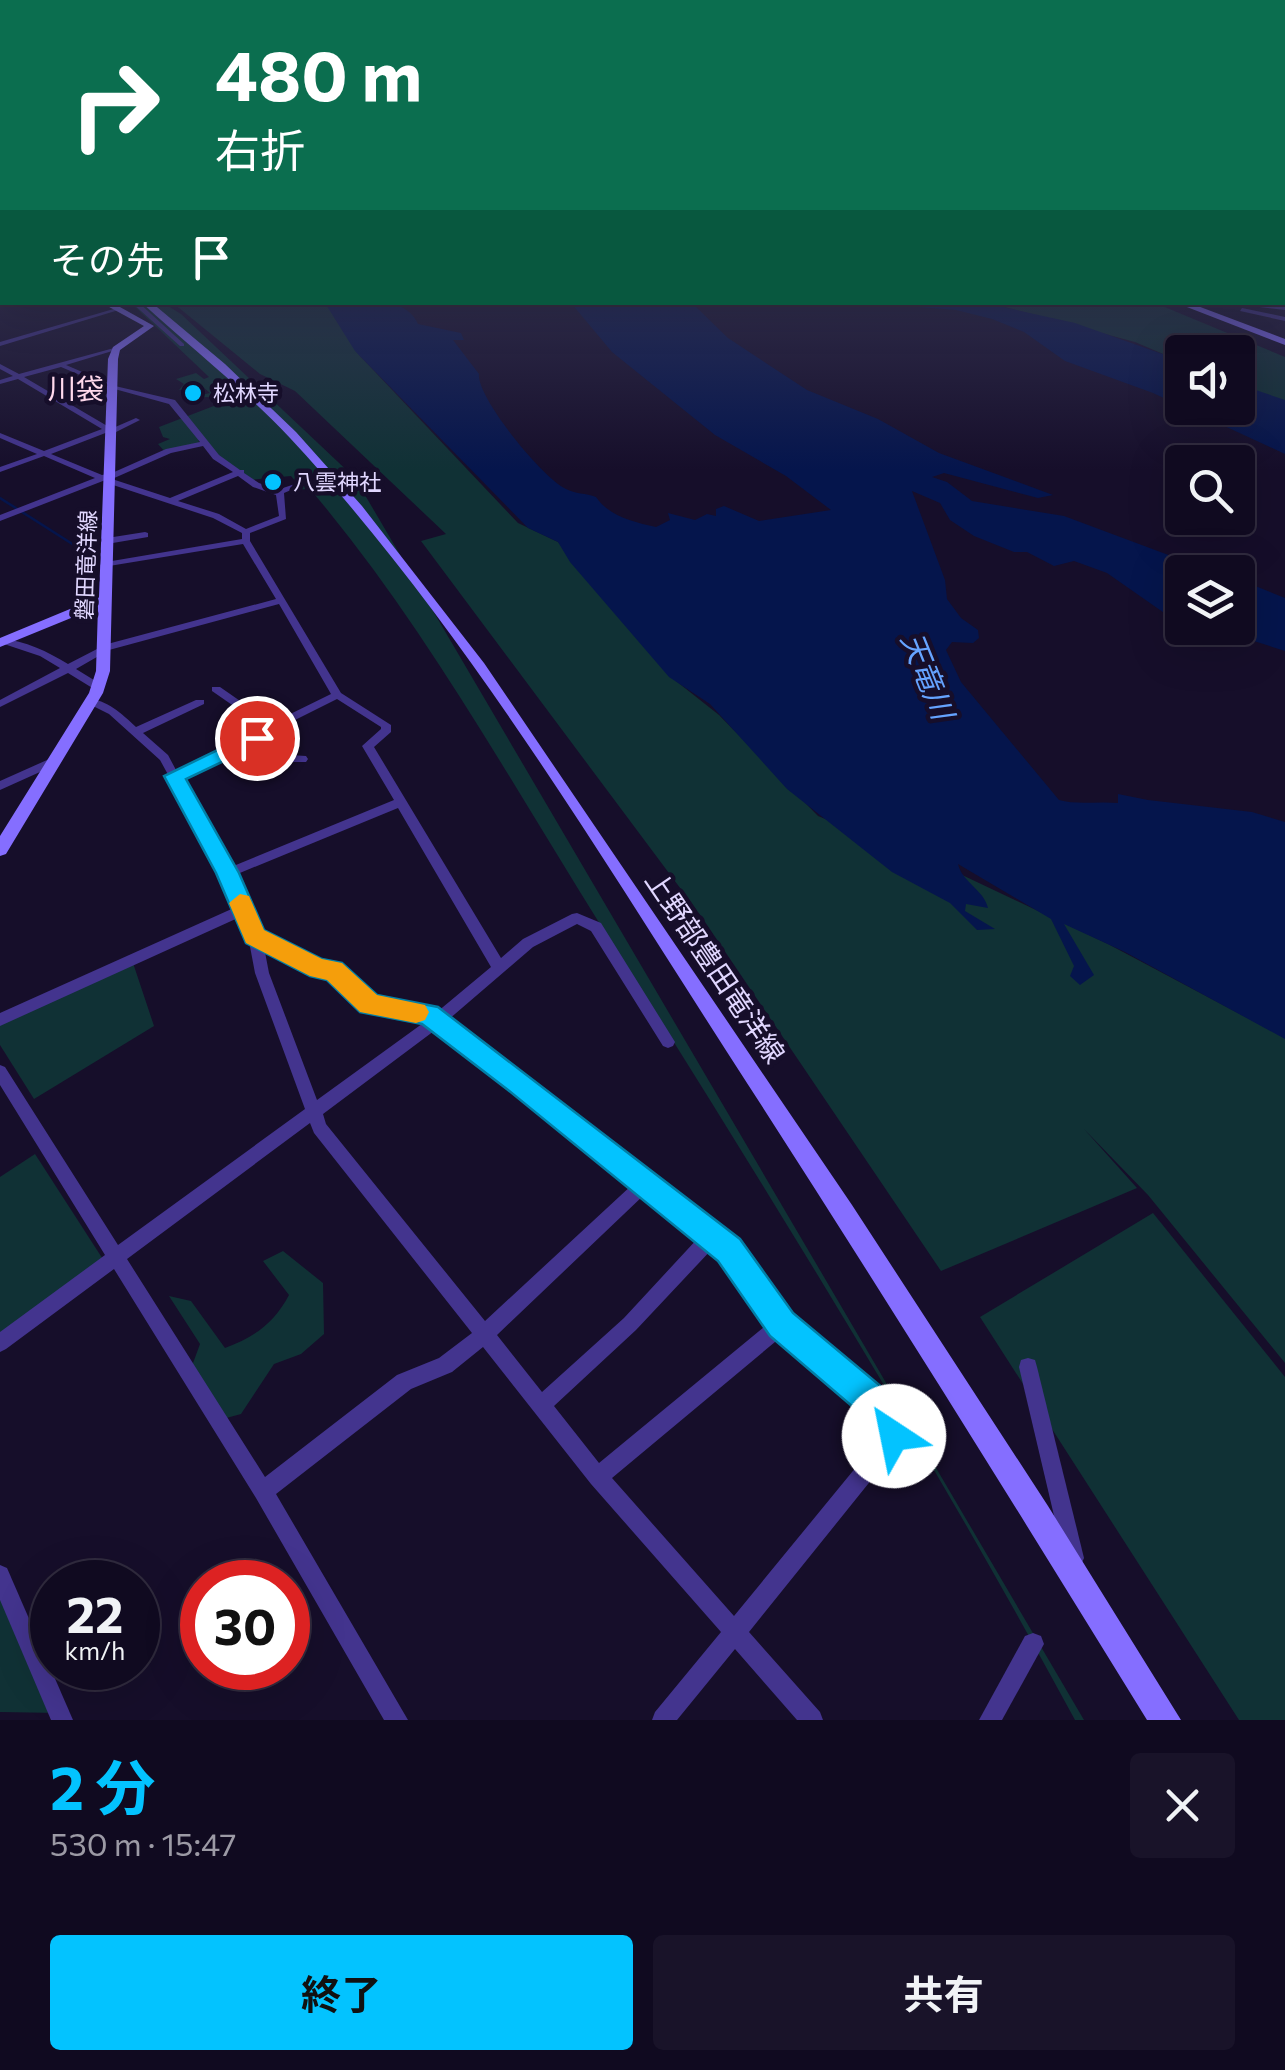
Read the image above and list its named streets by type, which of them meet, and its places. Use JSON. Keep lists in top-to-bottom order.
{
  "streets": {
    "main road": ["磐田竜洋線", "上野部豊田竜洋線"]
  },
  "districts": ["川袋"],
  "water": ["天竜川"],
  "places": ["松林寺", "八雲神社"],
  "page": {
    "turn": ["480 m", "右折"],
    "then": "その先",
    "speed": "22 km/h",
    "limit": "30",
    "heading": ["2 分", "530 m · 15:47"],
    "buttons": ["終了", "共有"]
  }
}
